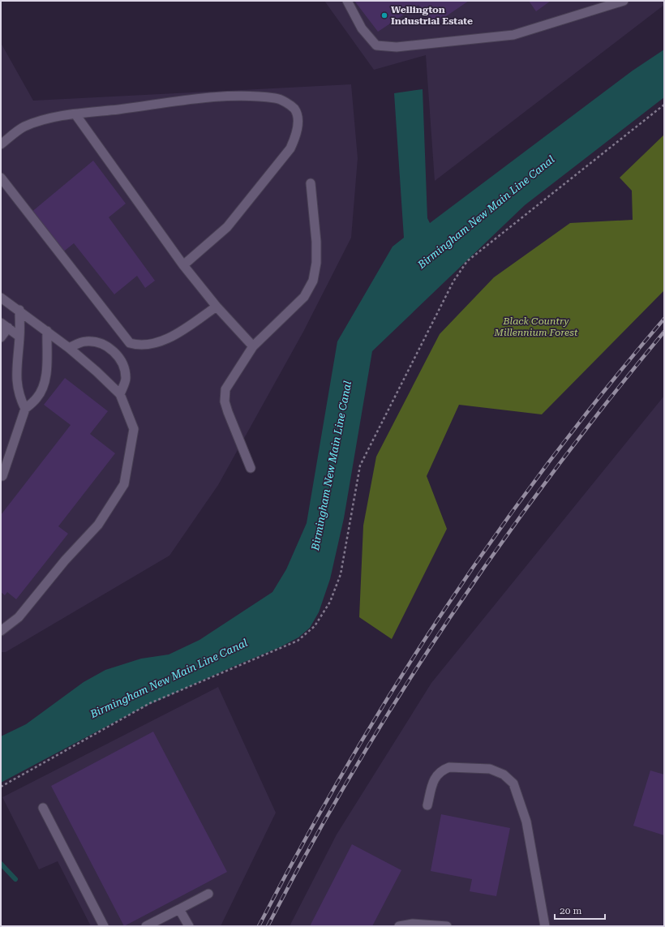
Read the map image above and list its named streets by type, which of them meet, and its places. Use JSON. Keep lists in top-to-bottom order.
{
  "water": ["Birmingham New Main Line Canal"],
  "parks": ["Black Country Millennium Forest"],
  "places": ["Wellington Industrial Estate"],
  "scale_bar": "20 m"
}
